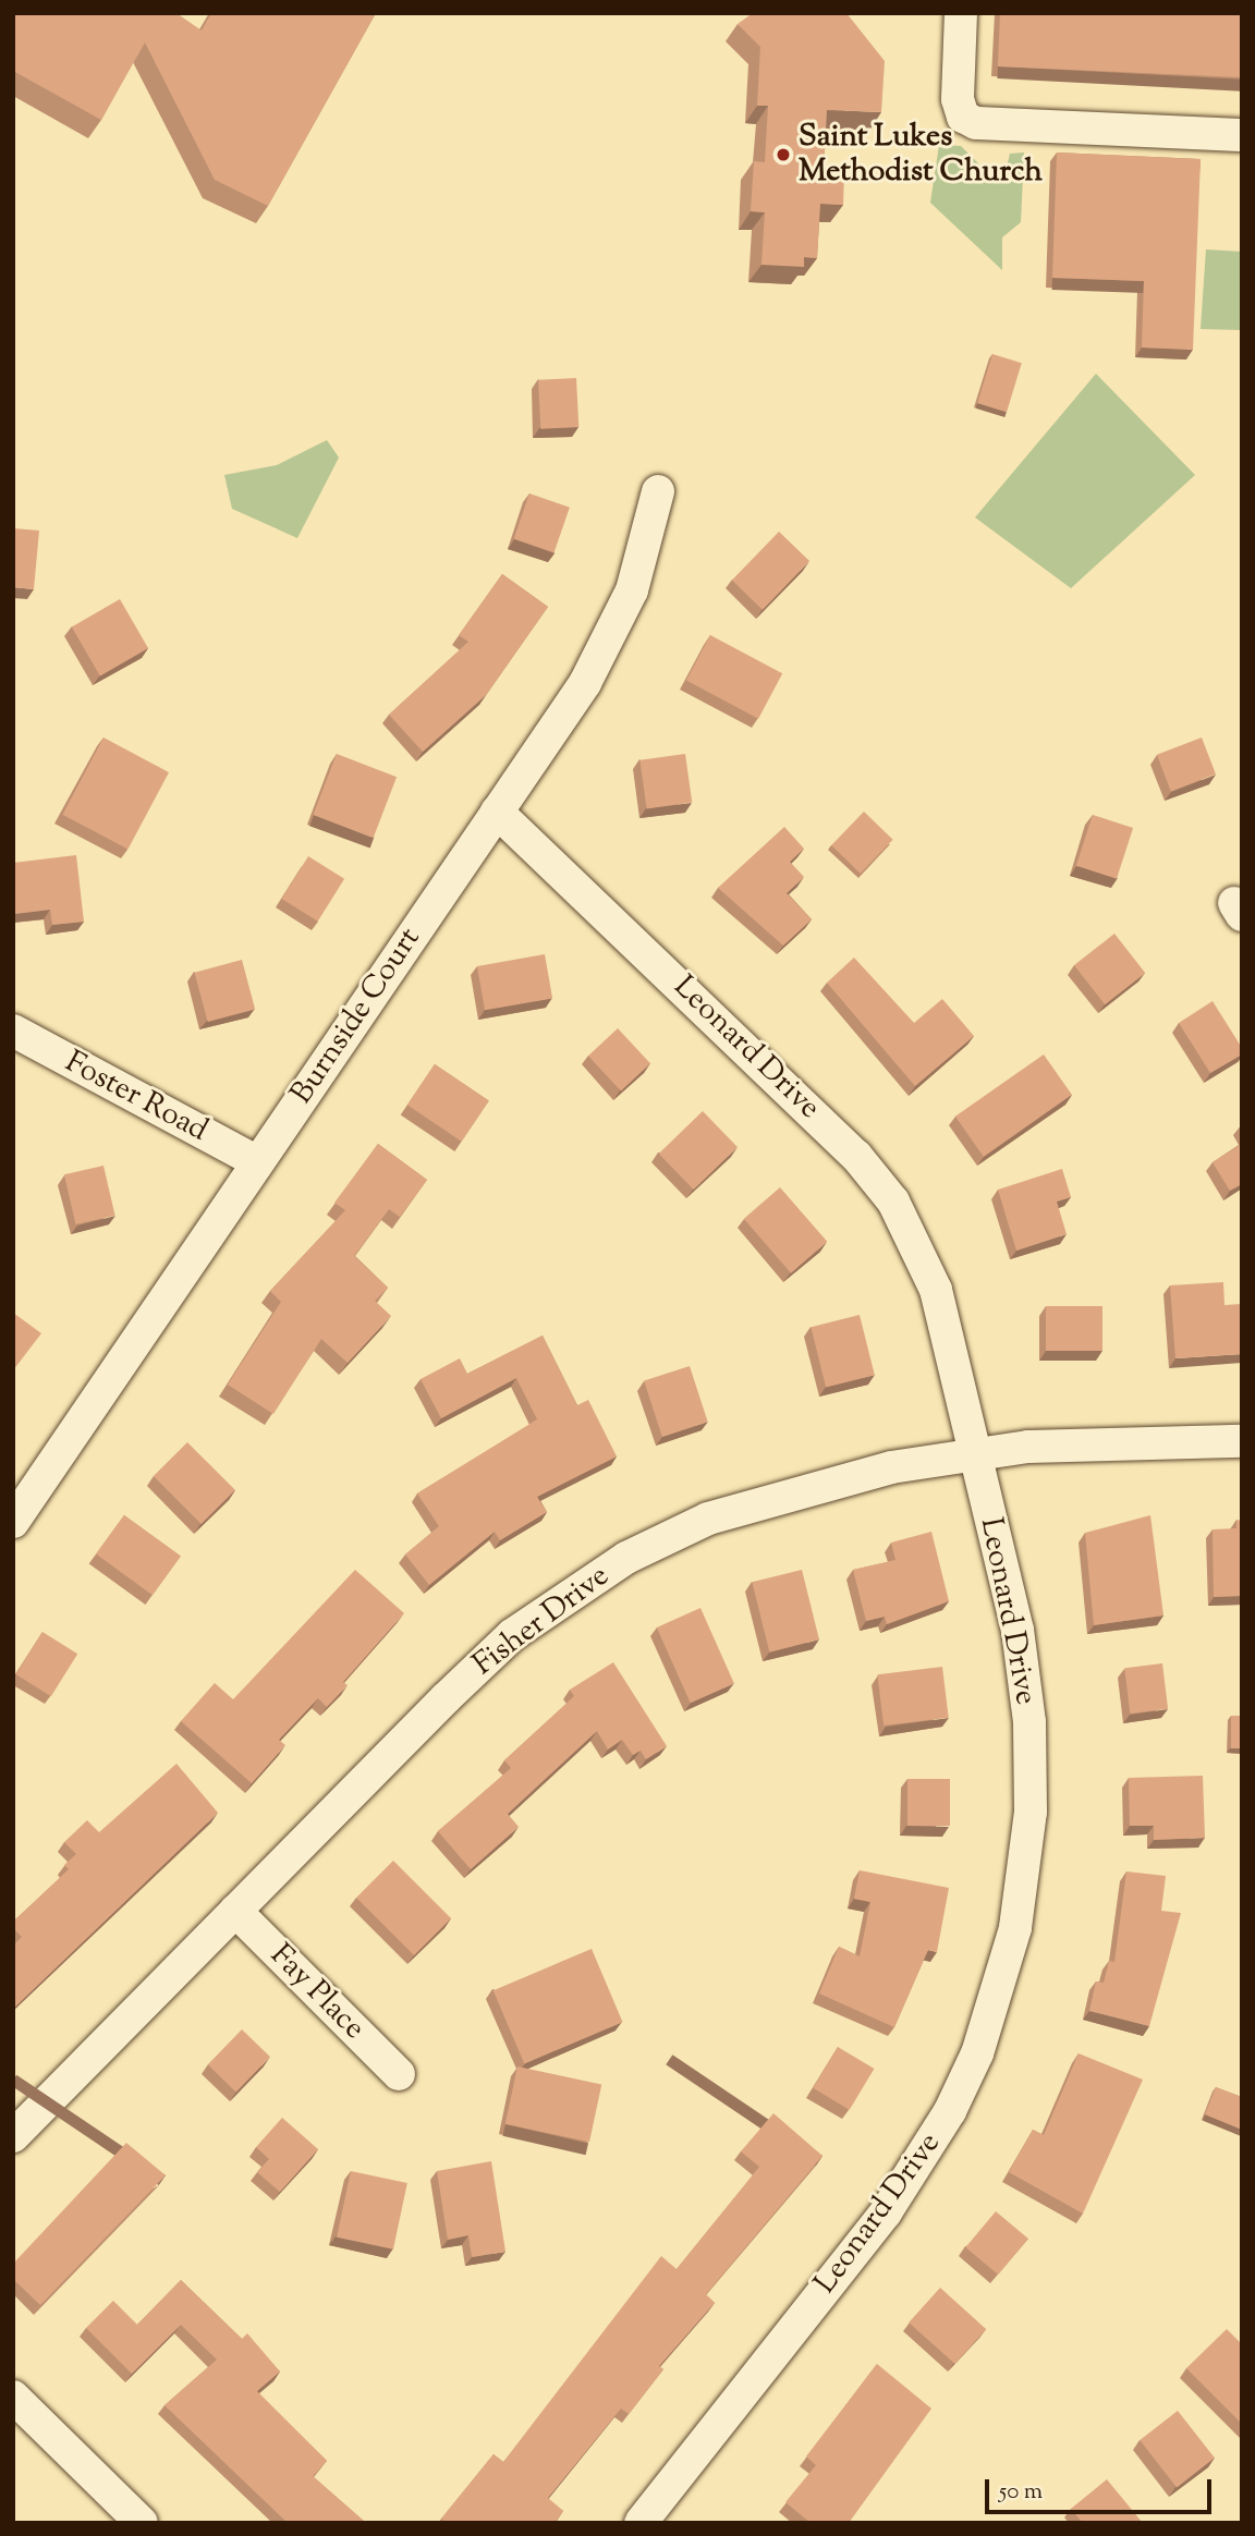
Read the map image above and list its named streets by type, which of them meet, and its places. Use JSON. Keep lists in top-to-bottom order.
{
  "streets": {
    "street": [
      "Burnside Court",
      "Leonard Drive",
      "Foster Road",
      "Fisher Drive",
      "Fay Place"
    ]
  },
  "crossings": [
    ["Burnside Court", "Leonard Drive"],
    ["Burnside Court", "Foster Road"],
    ["Leonard Drive", "Fisher Drive"],
    ["Fisher Drive", "Fay Place"]
  ],
  "places": ["Saint Lukes Methodist Church"],
  "scale_bar": "50 m"
}
